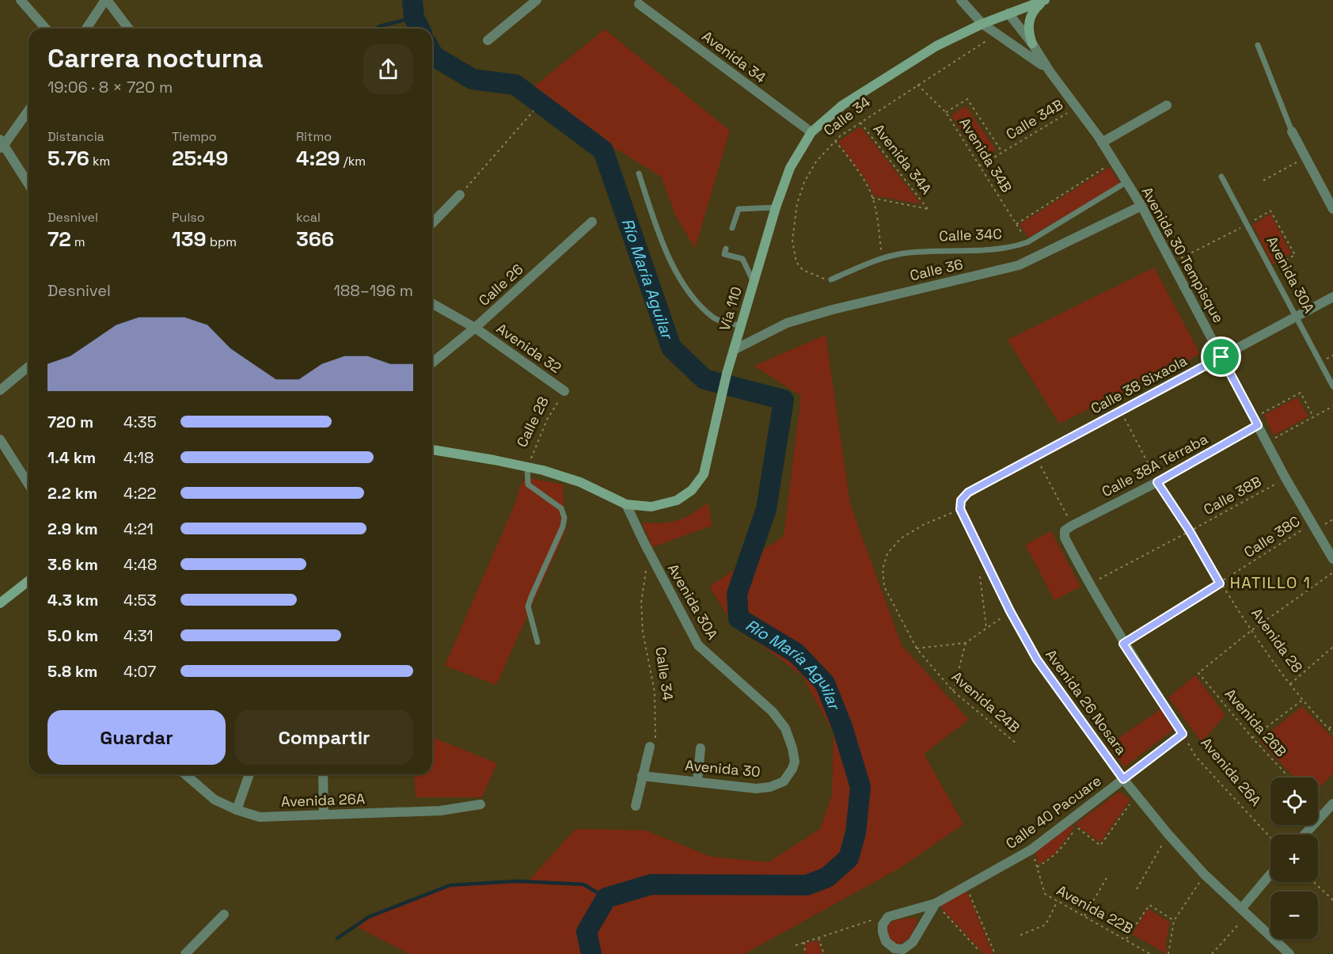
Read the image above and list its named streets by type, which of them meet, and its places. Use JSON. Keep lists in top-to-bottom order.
{
  "streets": {
    "main road": ["Vía 110"],
    "street": [
      "Avenida 34",
      "Avenida 30 Tempisque",
      "Calle 36",
      "Avenida 30A",
      "Calle 26",
      "Avenida 32",
      "Calle 38 Sixaola",
      "Calle 38A Térraba",
      "Avenida 26 Nosara",
      "Avenida 30",
      "Avenida 26A",
      "Calle 40 Pacuare"
    ],
    "lane": ["Calle 34C"],
    "path": [
      "Calle 34",
      "Calle 34B",
      "Avenida 34B",
      "Avenida 34A",
      "Calle 28",
      "Calle 38B",
      "Calle 38C",
      "Avenida 28",
      "Avenida 24B",
      "Avenida 26B",
      "Avenida 22B"
    ]
  },
  "crossings": [
    ["Avenida 34", "Vía 110"],
    ["Calle 34", "Avenida 34B"],
    ["Calle 34", "Avenida 34A"],
    ["Calle 34", "Calle 34C"],
    ["Calle 34", "Avenida 30 Tempisque"],
    ["Calle 34B", "Avenida 34B"],
    ["Calle 34B", "Avenida 30 Tempisque"],
    ["Avenida 34B", "Calle 34C"],
    ["Calle 34C", "Avenida 30 Tempisque"],
    ["Avenida 30 Tempisque", "Calle 36"],
    ["Avenida 30 Tempisque", "Vía 110"],
    ["Avenida 30 Tempisque", "Calle 38 Sixaola"],
    ["Avenida 30 Tempisque", "Calle 38A Térraba"],
    ["Avenida 30 Tempisque", "Calle 38B"],
    ["Avenida 30 Tempisque", "Calle 38C"],
    ["Calle 36", "Vía 110"],
    ["Avenida 30A", "Vía 110"],
    ["Avenida 30A", "Calle 38 Sixaola"],
    ["Avenida 30A", "Avenida 30"],
    ["Calle 26", "Avenida 32"],
    ["Vía 110", "Calle 28"],
    ["Avenida 32", "Calle 28"],
    ["Calle 38 Sixaola", "Avenida 28"],
    ["Calle 38 Sixaola", "Avenida 24B"],
    ["Calle 38 Sixaola", "Avenida 26 Nosara"],
    ["Calle 38A Térraba", "Avenida 28"],
    ["Calle 38B", "Avenida 28"],
    ["Calle 38C", "Avenida 28"],
    ["Avenida 28", "Avenida 26B"],
    ["Avenida 24B", "Avenida 26 Nosara"],
    ["Avenida 26 Nosara", "Calle 40 Pacuare"],
    ["Avenida 26A", "Calle 40 Pacuare"],
    ["Calle 40 Pacuare", "Avenida 22B"]
  ],
  "districts": ["HATILLO 1"],
  "water": ["Río María Aguilar"],
  "page": {
    "heading": ["Carrera nocturna", "19:06 · 8 × 720 m"],
    "stats": [
      ["Distancia", "5.76 km"],
      ["Tiempo", "25:49"],
      ["Ritmo", "4:29 /km"],
      ["Desnivel", "72 m"],
      ["Pulso", "139 bpm"],
      ["kcal", "366"]
    ],
    "chart": ["Desnivel", "188–196 m"],
    "list": [
      {
        "name": "720 m",
        "note": "4:35"
      },
      {
        "name": "1.4 km",
        "note": "4:18"
      },
      {
        "name": "2.2 km",
        "note": "4:22"
      },
      {
        "name": "2.9 km",
        "note": "4:21"
      },
      {
        "name": "3.6 km",
        "note": "4:48"
      },
      {
        "name": "4.3 km",
        "note": "4:53"
      },
      {
        "name": "5.0 km",
        "note": "4:31"
      },
      {
        "name": "5.8 km",
        "note": "4:07"
      }
    ],
    "buttons": ["Guardar", "Compartir"],
    "map_buttons": ["+", "−"]
  }
}
